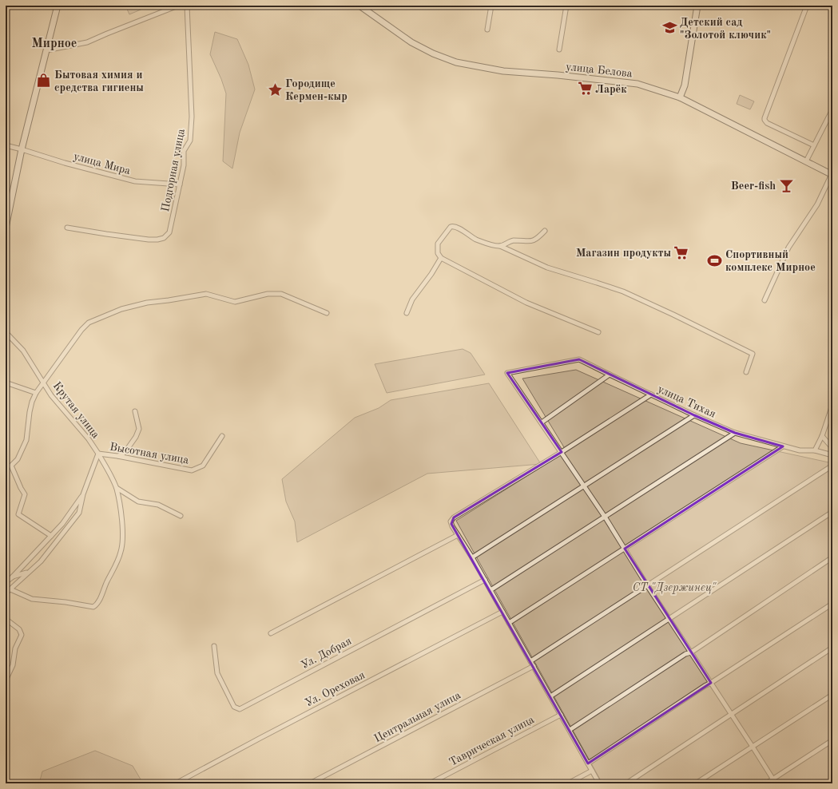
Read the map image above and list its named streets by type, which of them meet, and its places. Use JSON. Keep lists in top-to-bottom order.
{
  "streets": {
    "main road": ["улица Белова"],
    "street": [
      "улица Мира",
      "Подгорная улица",
      "улица Тихая",
      "Крутая улица",
      "Высотная улица",
      "Ул. Добрая",
      "Ул. Ореховая",
      "Центральная улица",
      "Таврическая улица"
    ]
  },
  "crossings": [
    ["улица Мира", "Подгорная улица"],
    ["Крутая улица", "Высотная улица"]
  ],
  "districts": ["Мирное"],
  "parks": ["СТ \"Дзержинец\""],
  "places": {
    "school or university": ["Детский сад \"Золотой ключик\""],
    "shop": ["Бытовая химия и средства гигиены"],
    "supermarket": ["Ларёк", "Магазин продукты"],
    "place": ["Городище Кермен-кыр"],
    "bar": ["Beer-fish"],
    "sports": ["Спортивный комплекс Мирное"]
  }
}
